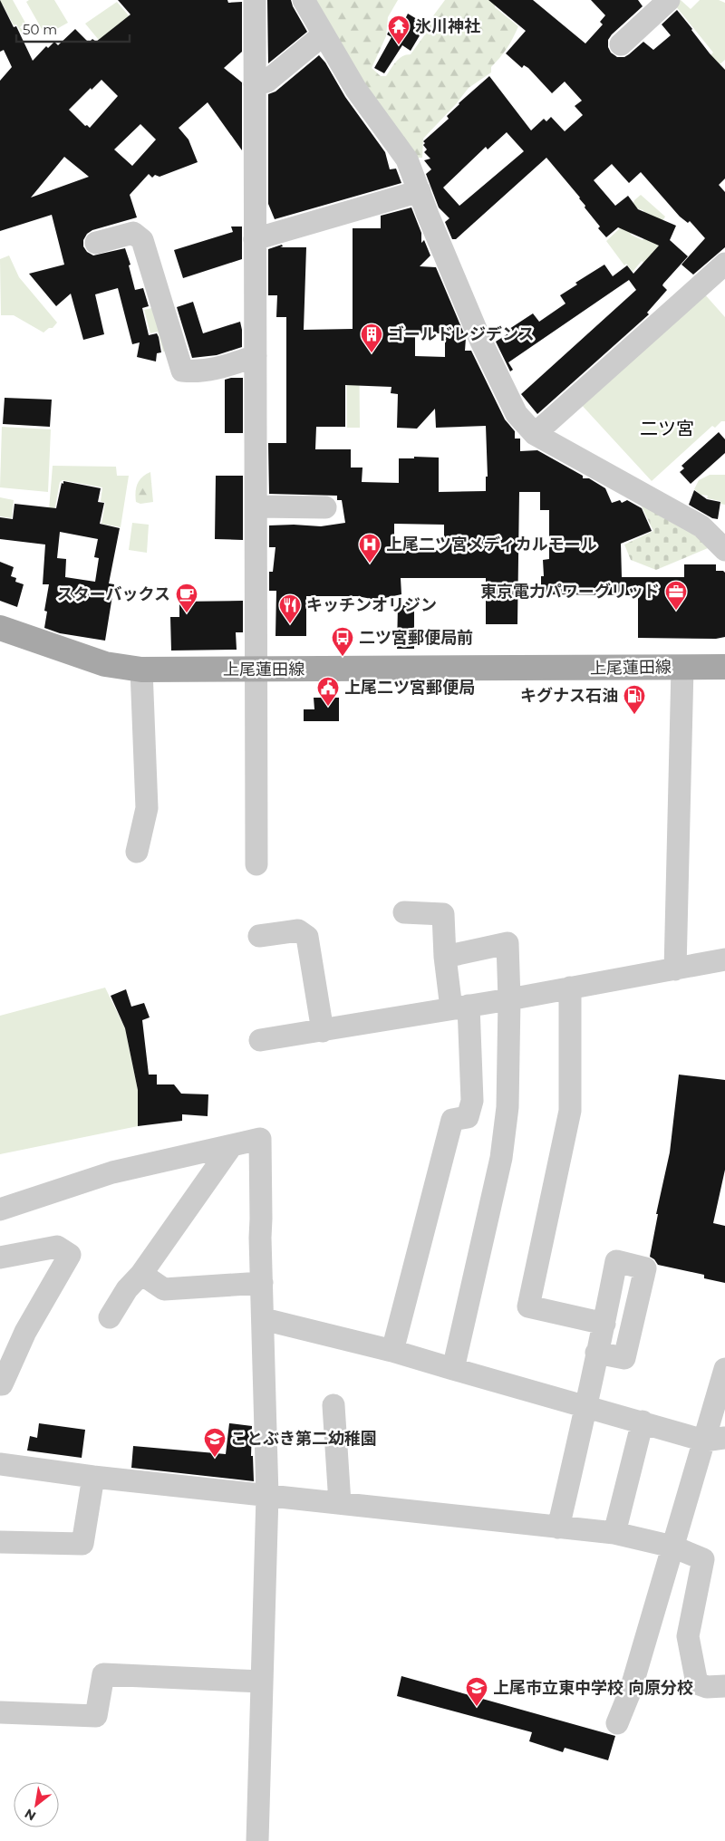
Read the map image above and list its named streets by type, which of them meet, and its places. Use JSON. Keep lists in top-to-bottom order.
{
  "streets": {
    "main road": ["上尾蓮田線"]
  },
  "districts": ["二ツ宮"],
  "places": {
    "temple": ["氷川神社"],
    "building": ["ゴールドレジデンス"],
    "hospital": ["上尾二ツ宮メディカルモール"],
    "office": ["東京電力パワーグリッド"],
    "cafe": ["スターバックス"],
    "restaurant": ["キッチンオリジン"],
    "bus stop": ["二ツ宮郵便局前"],
    "public building": ["上尾二ツ宮郵便局"],
    "fuel station": ["キグナス石油"],
    "school or university": ["ことぶき第二幼稚園", "上尾市立東中学校 向原分校"]
  },
  "scale_bar": "50 m",
  "north": "bottom left"
}
